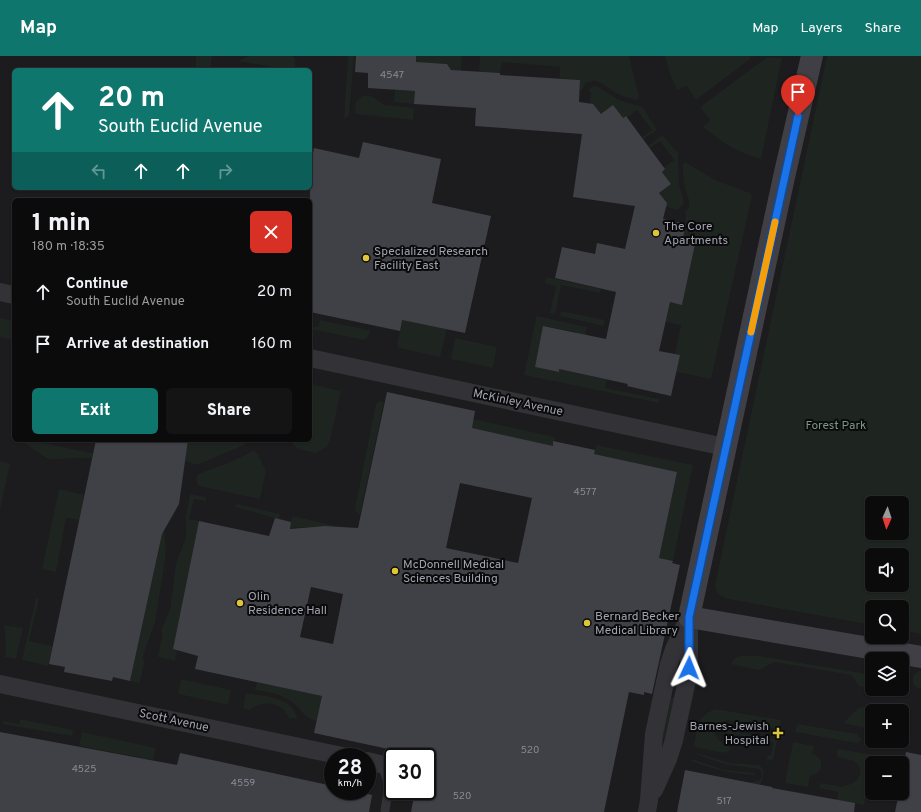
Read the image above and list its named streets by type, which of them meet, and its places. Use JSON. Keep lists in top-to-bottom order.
{
  "streets": {
    "street": ["McKinley Avenue", "Scott Avenue"]
  },
  "parks": ["Forest Park"],
  "places": {
    "other": [
      "The Core Apartments",
      "Specialized Research Facility East",
      "McDonnell Medical Sciences Building",
      "Olin Residence Hall",
      "Bernard Becker Medical Library"
    ],
    "health": ["Barnes-Jewish Hospital"]
  },
  "house_numbers": [
    "4547",
    "4577",
    "520",
    "4525",
    "4559",
    "520",
    "517"
  ],
  "north": "bottom",
  "page": {
    "header": "Map",
    "nav": ["Map", "Layers", "Share"],
    "turn": ["20 m", "South Euclid Avenue"],
    "heading": ["1 min", "180 m · 18:35"],
    "list": [
      {
        "name": "Continue",
        "note": "South Euclid Avenue",
        "value": "20 m"
      },
      {
        "name": "Arrive at destination",
        "value": "160 m"
      }
    ],
    "buttons": ["Exit", "Share"],
    "map_buttons": ["+", "−"],
    "speed": "28 km/h",
    "limit": "30"
  }
}
